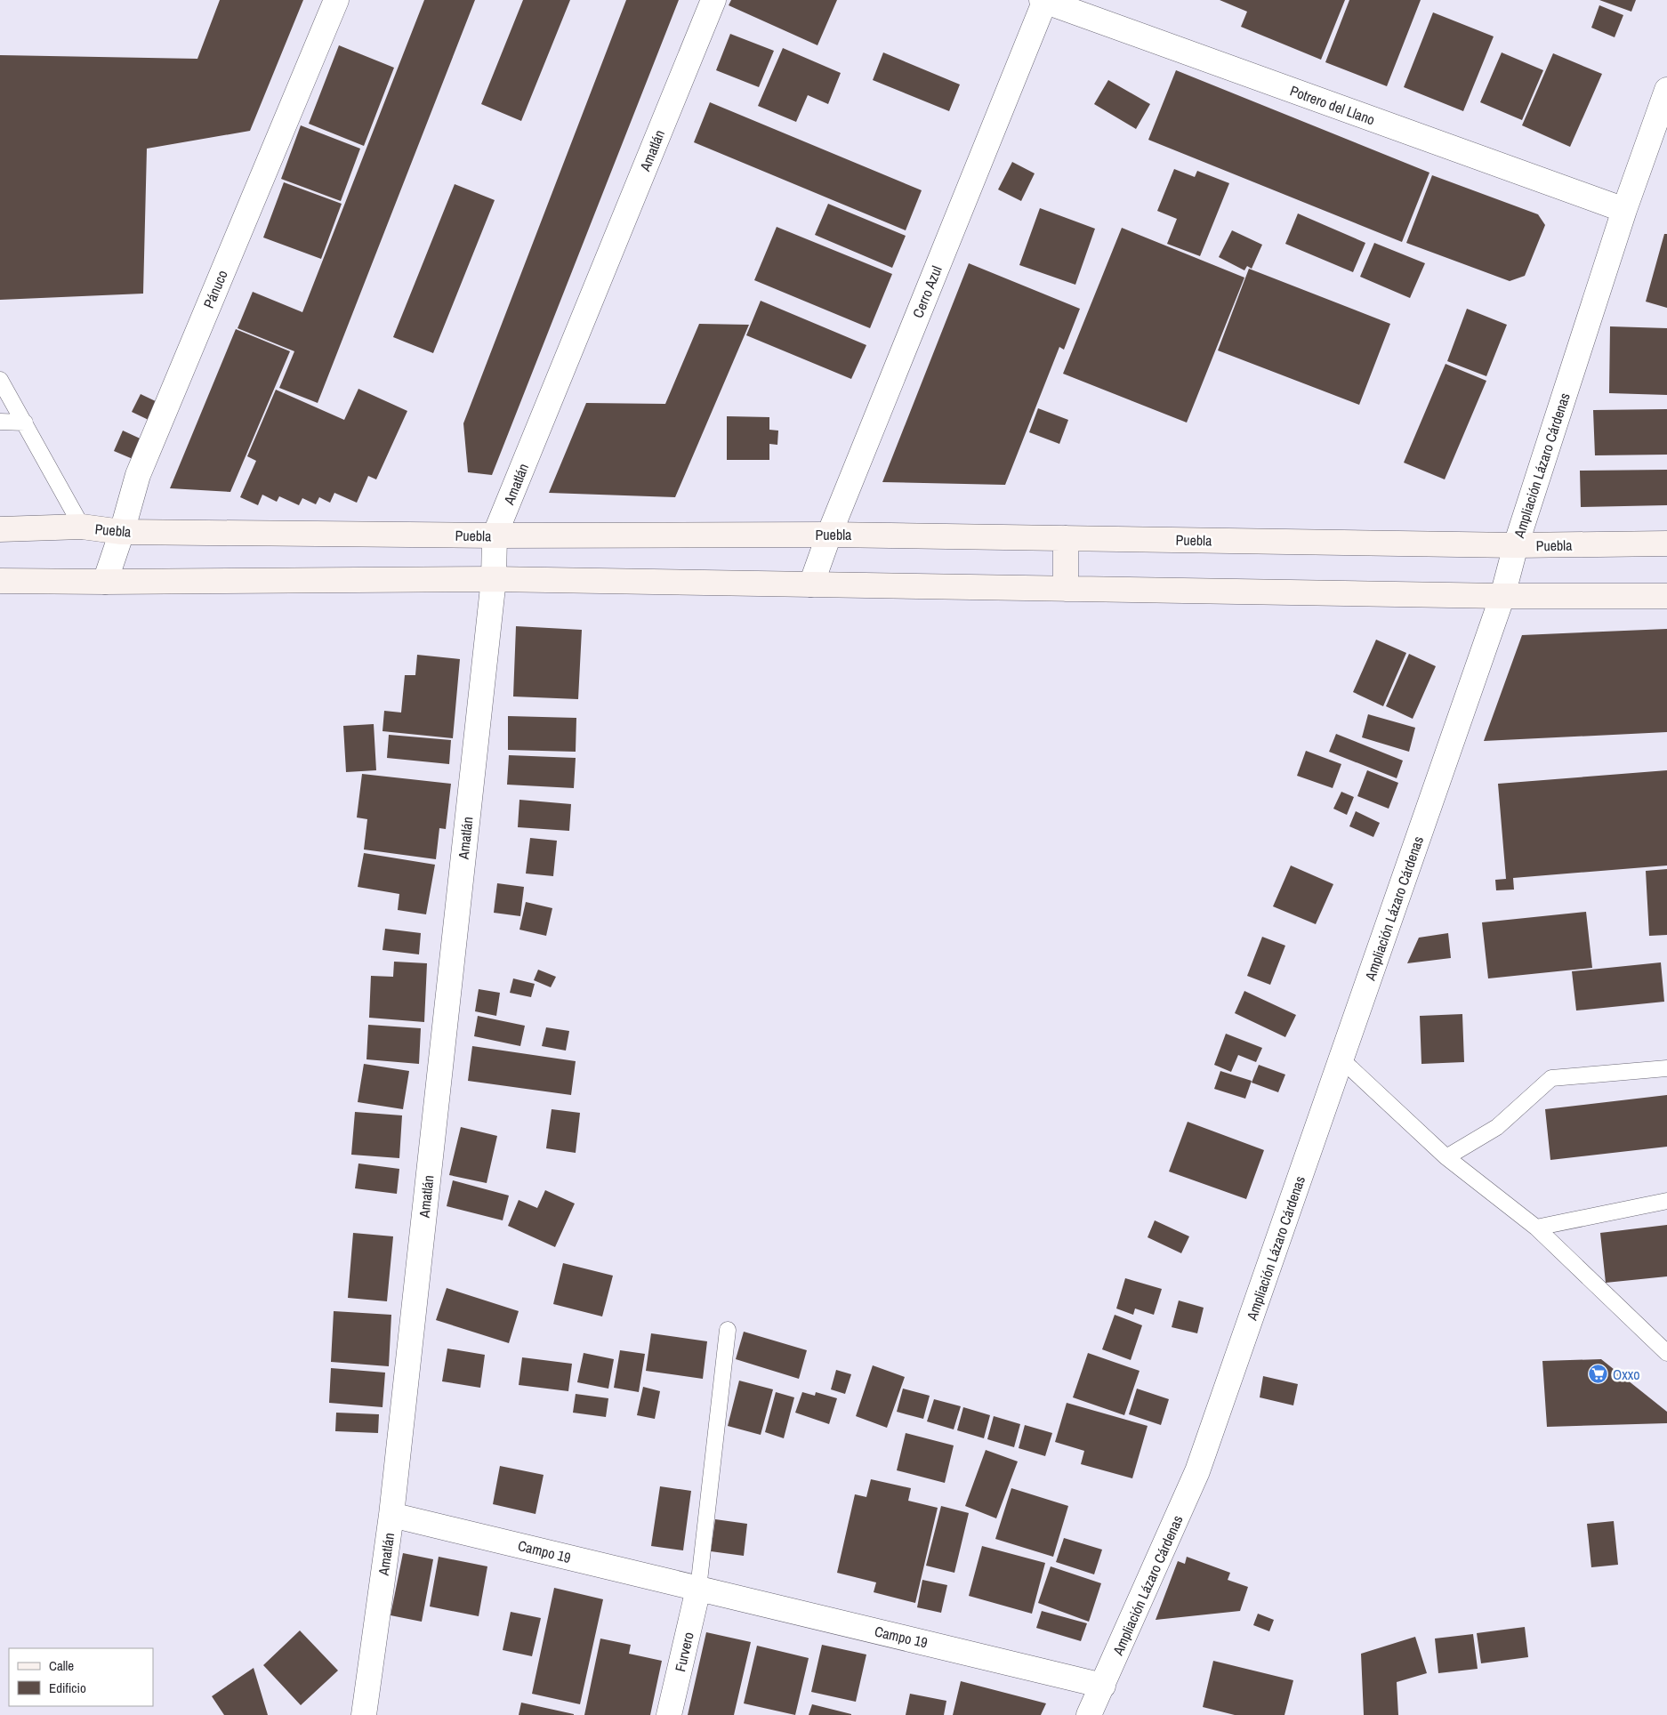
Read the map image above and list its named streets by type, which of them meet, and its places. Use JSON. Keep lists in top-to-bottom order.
{
  "streets": {
    "main road": ["Puebla"],
    "street": [
      "Potrero del Llano",
      "Amatlán",
      "Pánuco",
      "Cerro Azul",
      "Ampliación Lázaro Cárdenas",
      "Campo 19",
      "Furvero"
    ]
  },
  "crossings": [
    ["Potrero del Llano", "Cerro Azul"],
    ["Potrero del Llano", "Ampliación Lázaro Cárdenas"],
    ["Amatlán", "Puebla"],
    ["Amatlán", "Campo 19"],
    ["Pánuco", "Puebla"],
    ["Cerro Azul", "Puebla"],
    ["Ampliación Lázaro Cárdenas", "Puebla"],
    ["Ampliación Lázaro Cárdenas", "Campo 19"],
    ["Campo 19", "Furvero"]
  ],
  "places": {
    "supermarket": ["Oxxo"]
  },
  "legend": ["Calle", "Edificio"]
}
